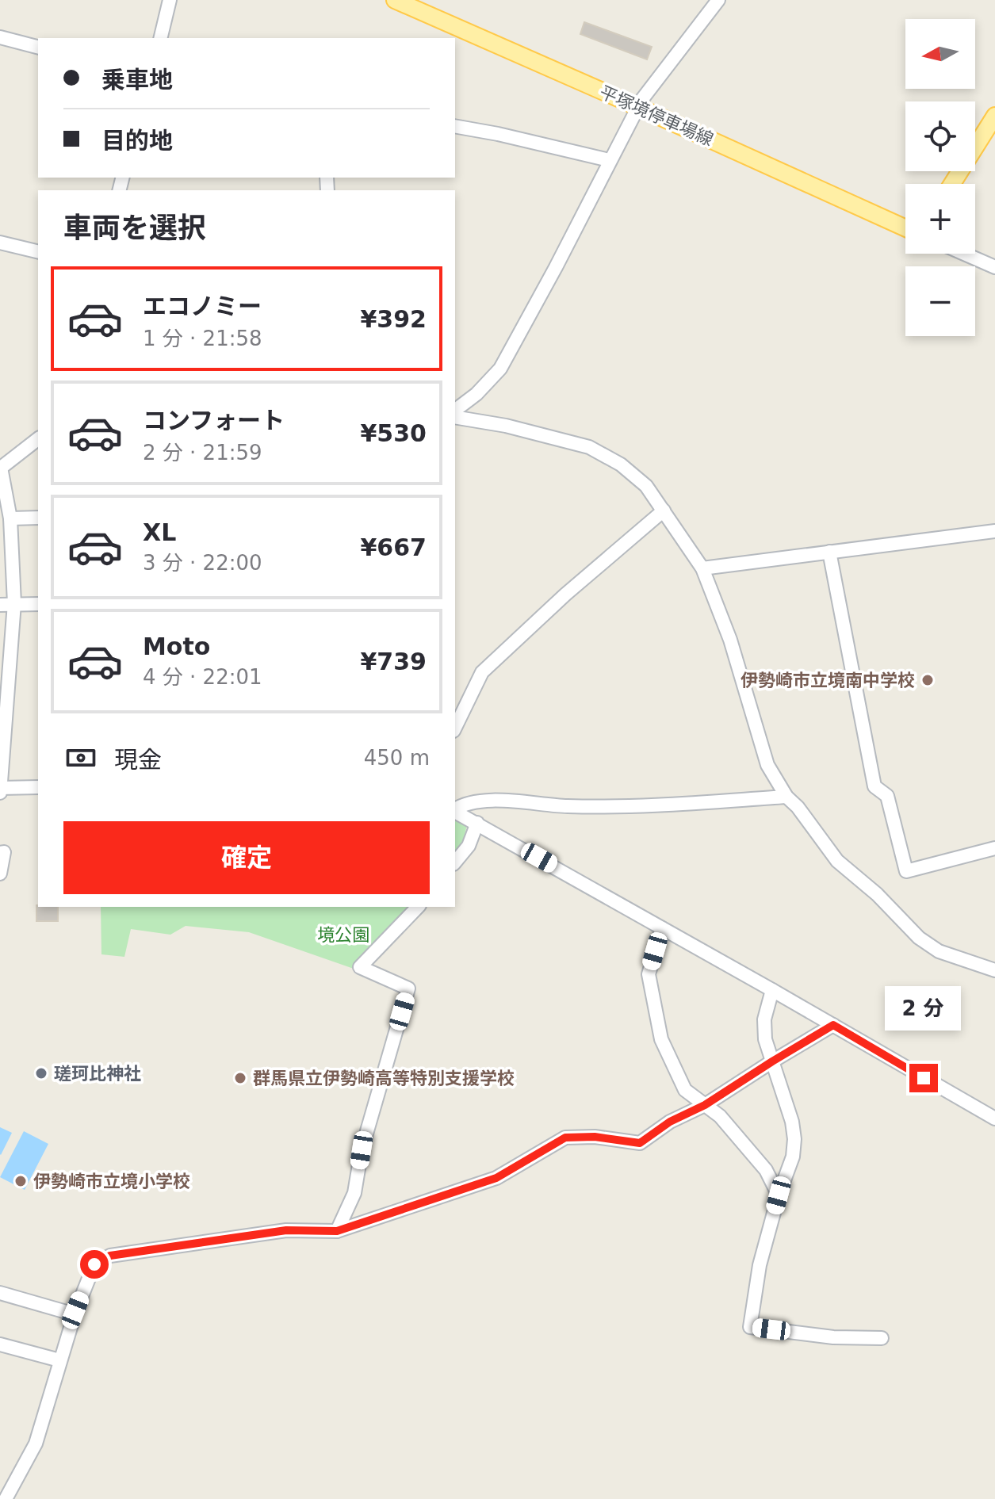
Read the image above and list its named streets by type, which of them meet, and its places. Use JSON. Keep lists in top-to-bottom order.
{
  "streets": {
    "main road": ["平塚境停車場線"]
  },
  "parks": ["境公園"],
  "places": [
    "伊勢崎市立境南中学校",
    "瑳珂比神社",
    "群馬県立伊勢崎高等特別支援学校",
    "伊勢崎市立境小学校"
  ],
  "north": "left",
  "page": {
    "map_buttons": ["+", "−"],
    "banner": ["乗車地", "目的地"],
    "heading": "車両を選択",
    "list": [
      {
        "name": "エコノミー",
        "note": "1 分 · 21:58",
        "value": "¥392"
      },
      {
        "name": "コンフォート",
        "note": "2 分 · 21:59",
        "value": "¥530"
      },
      {
        "name": "XL",
        "note": "3 分 · 22:00",
        "value": "¥667"
      },
      {
        "name": "Moto",
        "note": "4 分 · 22:01",
        "value": "¥739"
      }
    ],
    "pay": ["現金", "450 m"],
    "buttons": "確定",
    "bubble": "2 分"
  }
}
